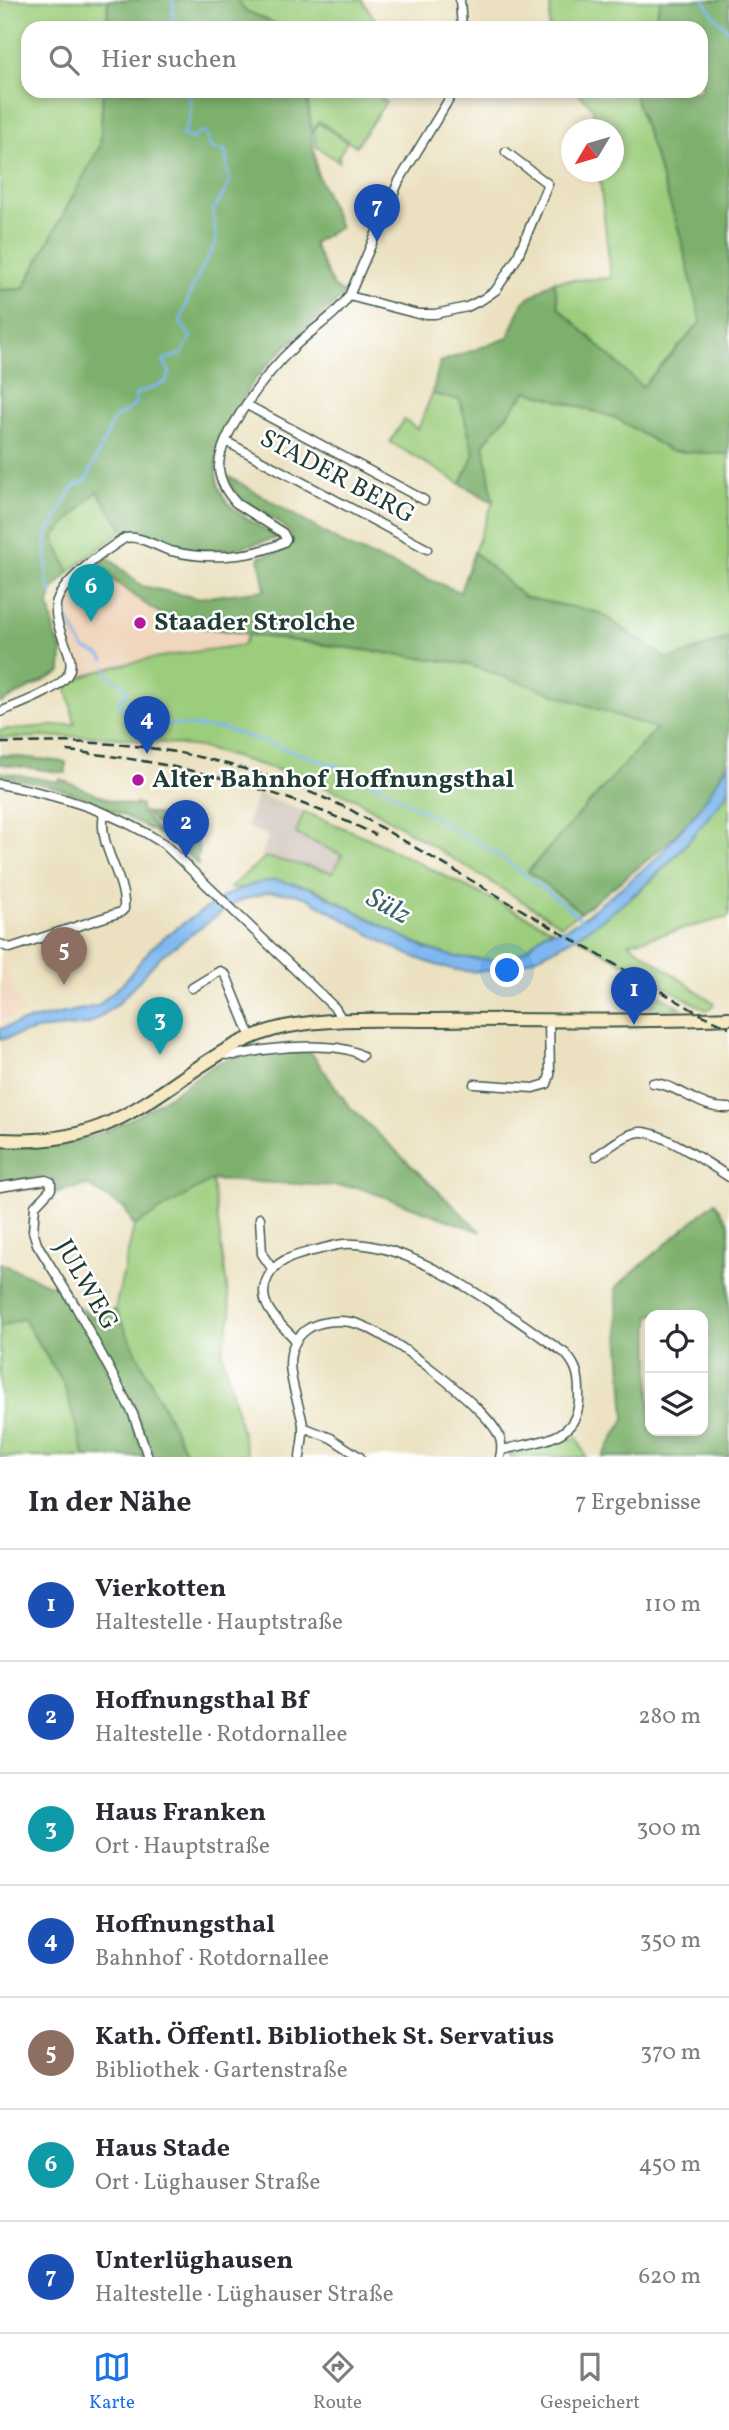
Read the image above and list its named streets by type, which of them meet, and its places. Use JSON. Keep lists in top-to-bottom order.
{
  "streets": {
    "street": ["STADER BERG", "JULWEG"]
  },
  "water": ["Sülz"],
  "places": ["Staader Strolche", "Alter Bahnhof Hoffnungsthal"],
  "north": "bottom left",
  "page": {
    "search": "Hier suchen",
    "pins": [
      "7",
      "6",
      "4",
      "2",
      "5",
      "1",
      "3"
    ],
    "heading": ["In der Nähe", "7 Ergebnisse"],
    "list": [
      {
        "mark": "1",
        "name": "Vierkotten",
        "note": "Haltestelle · Hauptstraße",
        "value": "110 m"
      },
      {
        "mark": "2",
        "name": "Hoffnungsthal Bf",
        "note": "Haltestelle · Rotdornallee",
        "value": "280 m"
      },
      {
        "mark": "3",
        "name": "Haus Franken",
        "note": "Ort · Hauptstraße",
        "value": "300 m"
      },
      {
        "mark": "4",
        "name": "Hoffnungsthal",
        "note": "Bahnhof · Rotdornallee",
        "value": "350 m"
      },
      {
        "mark": "5",
        "name": "Kath. Öffentl. Bibliothek St. Servatius",
        "note": "Bibliothek · Gartenstraße",
        "value": "370 m"
      },
      {
        "mark": "6",
        "name": "Haus Stade",
        "note": "Ort · Lüghauser Straße",
        "value": "450 m"
      },
      {
        "mark": "7",
        "name": "Unterlüghausen",
        "note": "Haltestelle · Lüghauser Straße",
        "value": "620 m"
      }
    ],
    "nav": ["Karte", "Route", "Gespeichert"]
  }
}
